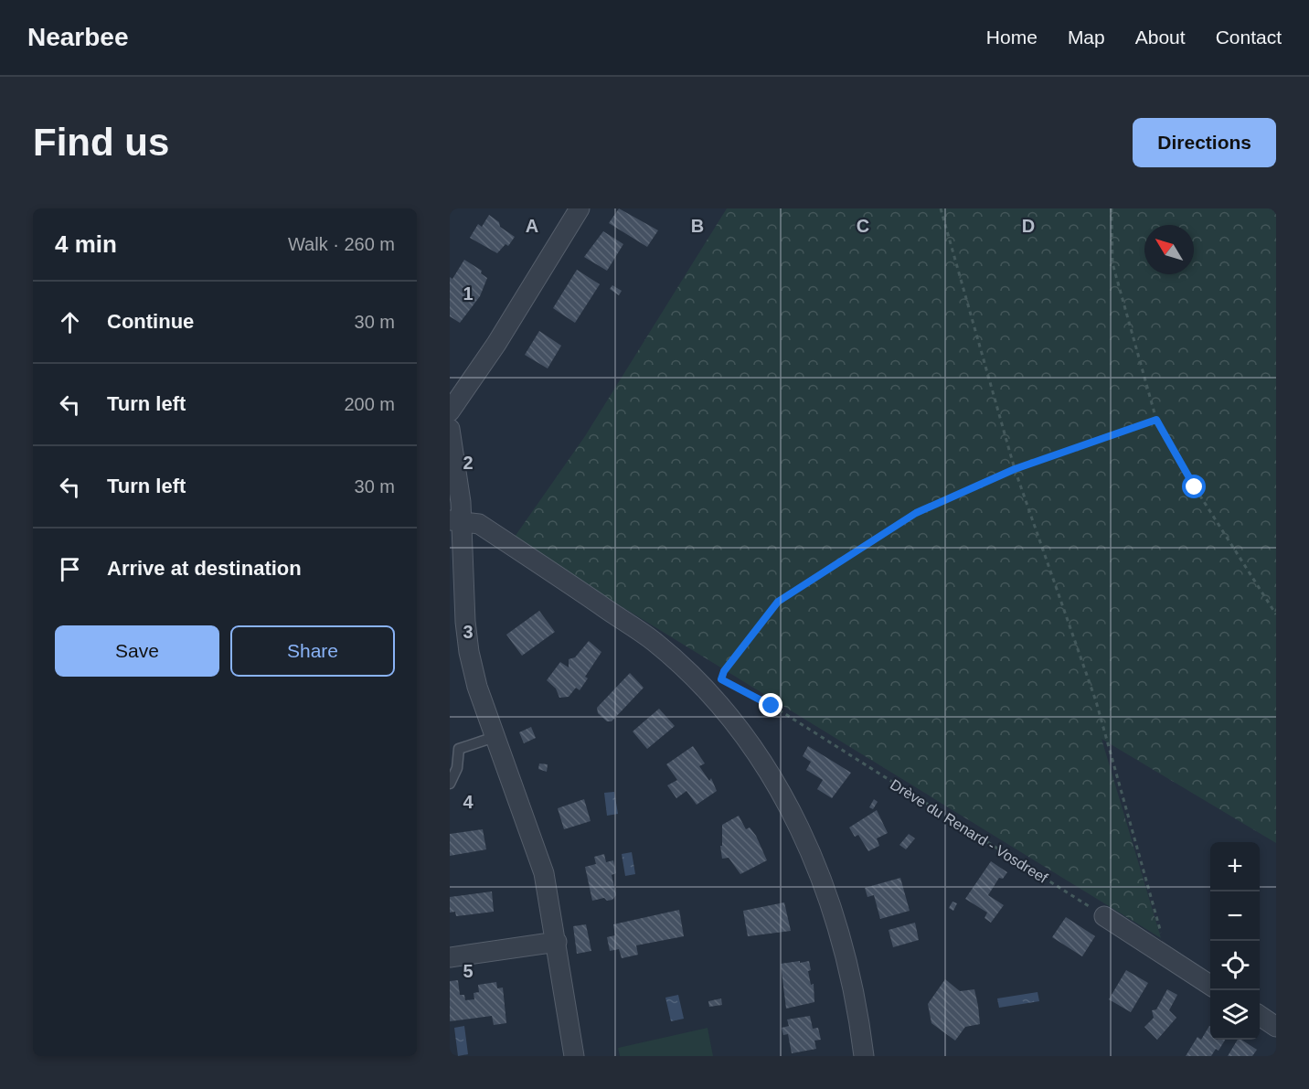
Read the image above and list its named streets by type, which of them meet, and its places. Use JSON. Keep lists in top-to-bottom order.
{
  "streets": {
    "path": ["Drève du Renard - Vosdreef"]
  },
  "north": "top left",
  "page": {
    "header": "Nearbee",
    "nav": [
      "Home",
      "Map",
      "About",
      "Contact"
    ],
    "buttons": [
      "Directions",
      ["Save", "Share"]
    ],
    "title": "Find us",
    "heading": ["4 min", "Walk · 260 m"],
    "list": [
      ["Continue", "30 m"],
      ["Turn left", "200 m"],
      ["Turn left", "30 m"],
      "Arrive at destination"
    ],
    "map_buttons": ["+", "−"]
  },
  "grid": {
    "columns": [
      "A",
      "B",
      "C",
      "D"
    ],
    "rows": [
      "1",
      "2",
      "3",
      "4",
      "5"
    ]
  }
}
